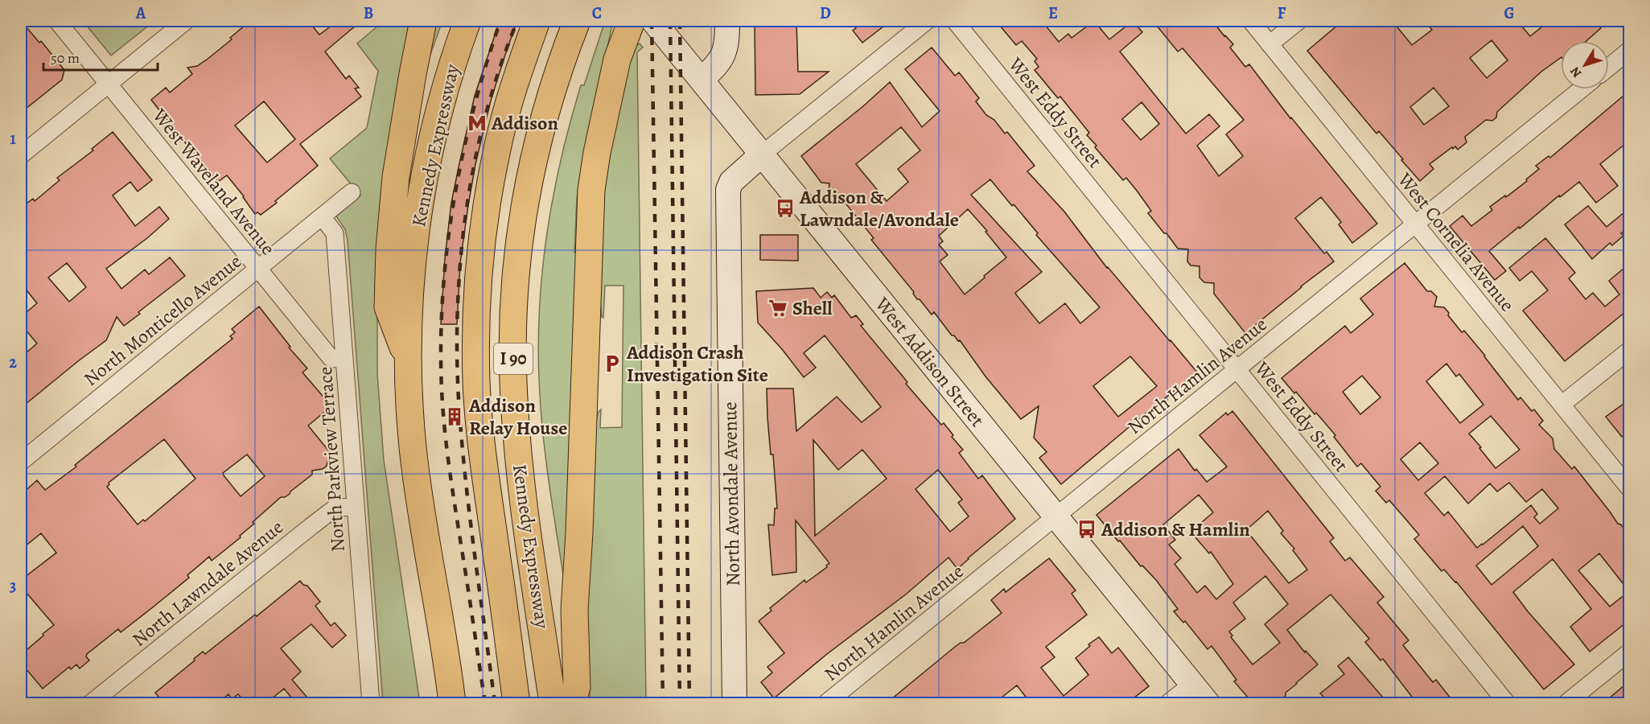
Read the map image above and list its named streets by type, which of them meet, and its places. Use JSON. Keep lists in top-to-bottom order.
{
  "streets": {
    "highway": ["Kennedy Expressway", "I 90"],
    "street": [
      "West Eddy Street",
      "West Waveland Avenue",
      "West Cornelia Avenue",
      "North Monticello Avenue",
      "West Addison Street",
      "North Hamlin Avenue",
      "North Parkview Terrace",
      "North Avondale Avenue",
      "North Lawndale Avenue"
    ]
  },
  "crossings": [
    ["West Eddy Street", "North Hamlin Avenue"],
    ["West Waveland Avenue", "North Monticello Avenue"],
    ["West Waveland Avenue", "North Parkview Terrace"],
    ["West Cornelia Avenue", "North Hamlin Avenue"],
    ["North Monticello Avenue", "North Parkview Terrace"],
    ["West Addison Street", "North Hamlin Avenue"],
    ["West Addison Street", "North Avondale Avenue"],
    ["North Parkview Terrace", "North Lawndale Avenue"]
  ],
  "places": {
    "metro station": ["Addison"],
    "bus stop": ["Addison & Lawndale/Avondale", "Addison & Hamlin"],
    "supermarket": ["Shell"],
    "parking": ["Addison Crash Investigation Site"],
    "building": ["Addison Relay House"]
  },
  "scale_bar": "50 m",
  "north": "bottom left",
  "grid": {
    "columns": [
      "A",
      "B",
      "C",
      "D",
      "E",
      "F",
      "G"
    ],
    "rows": ["1", "2", "3"]
  }
}
